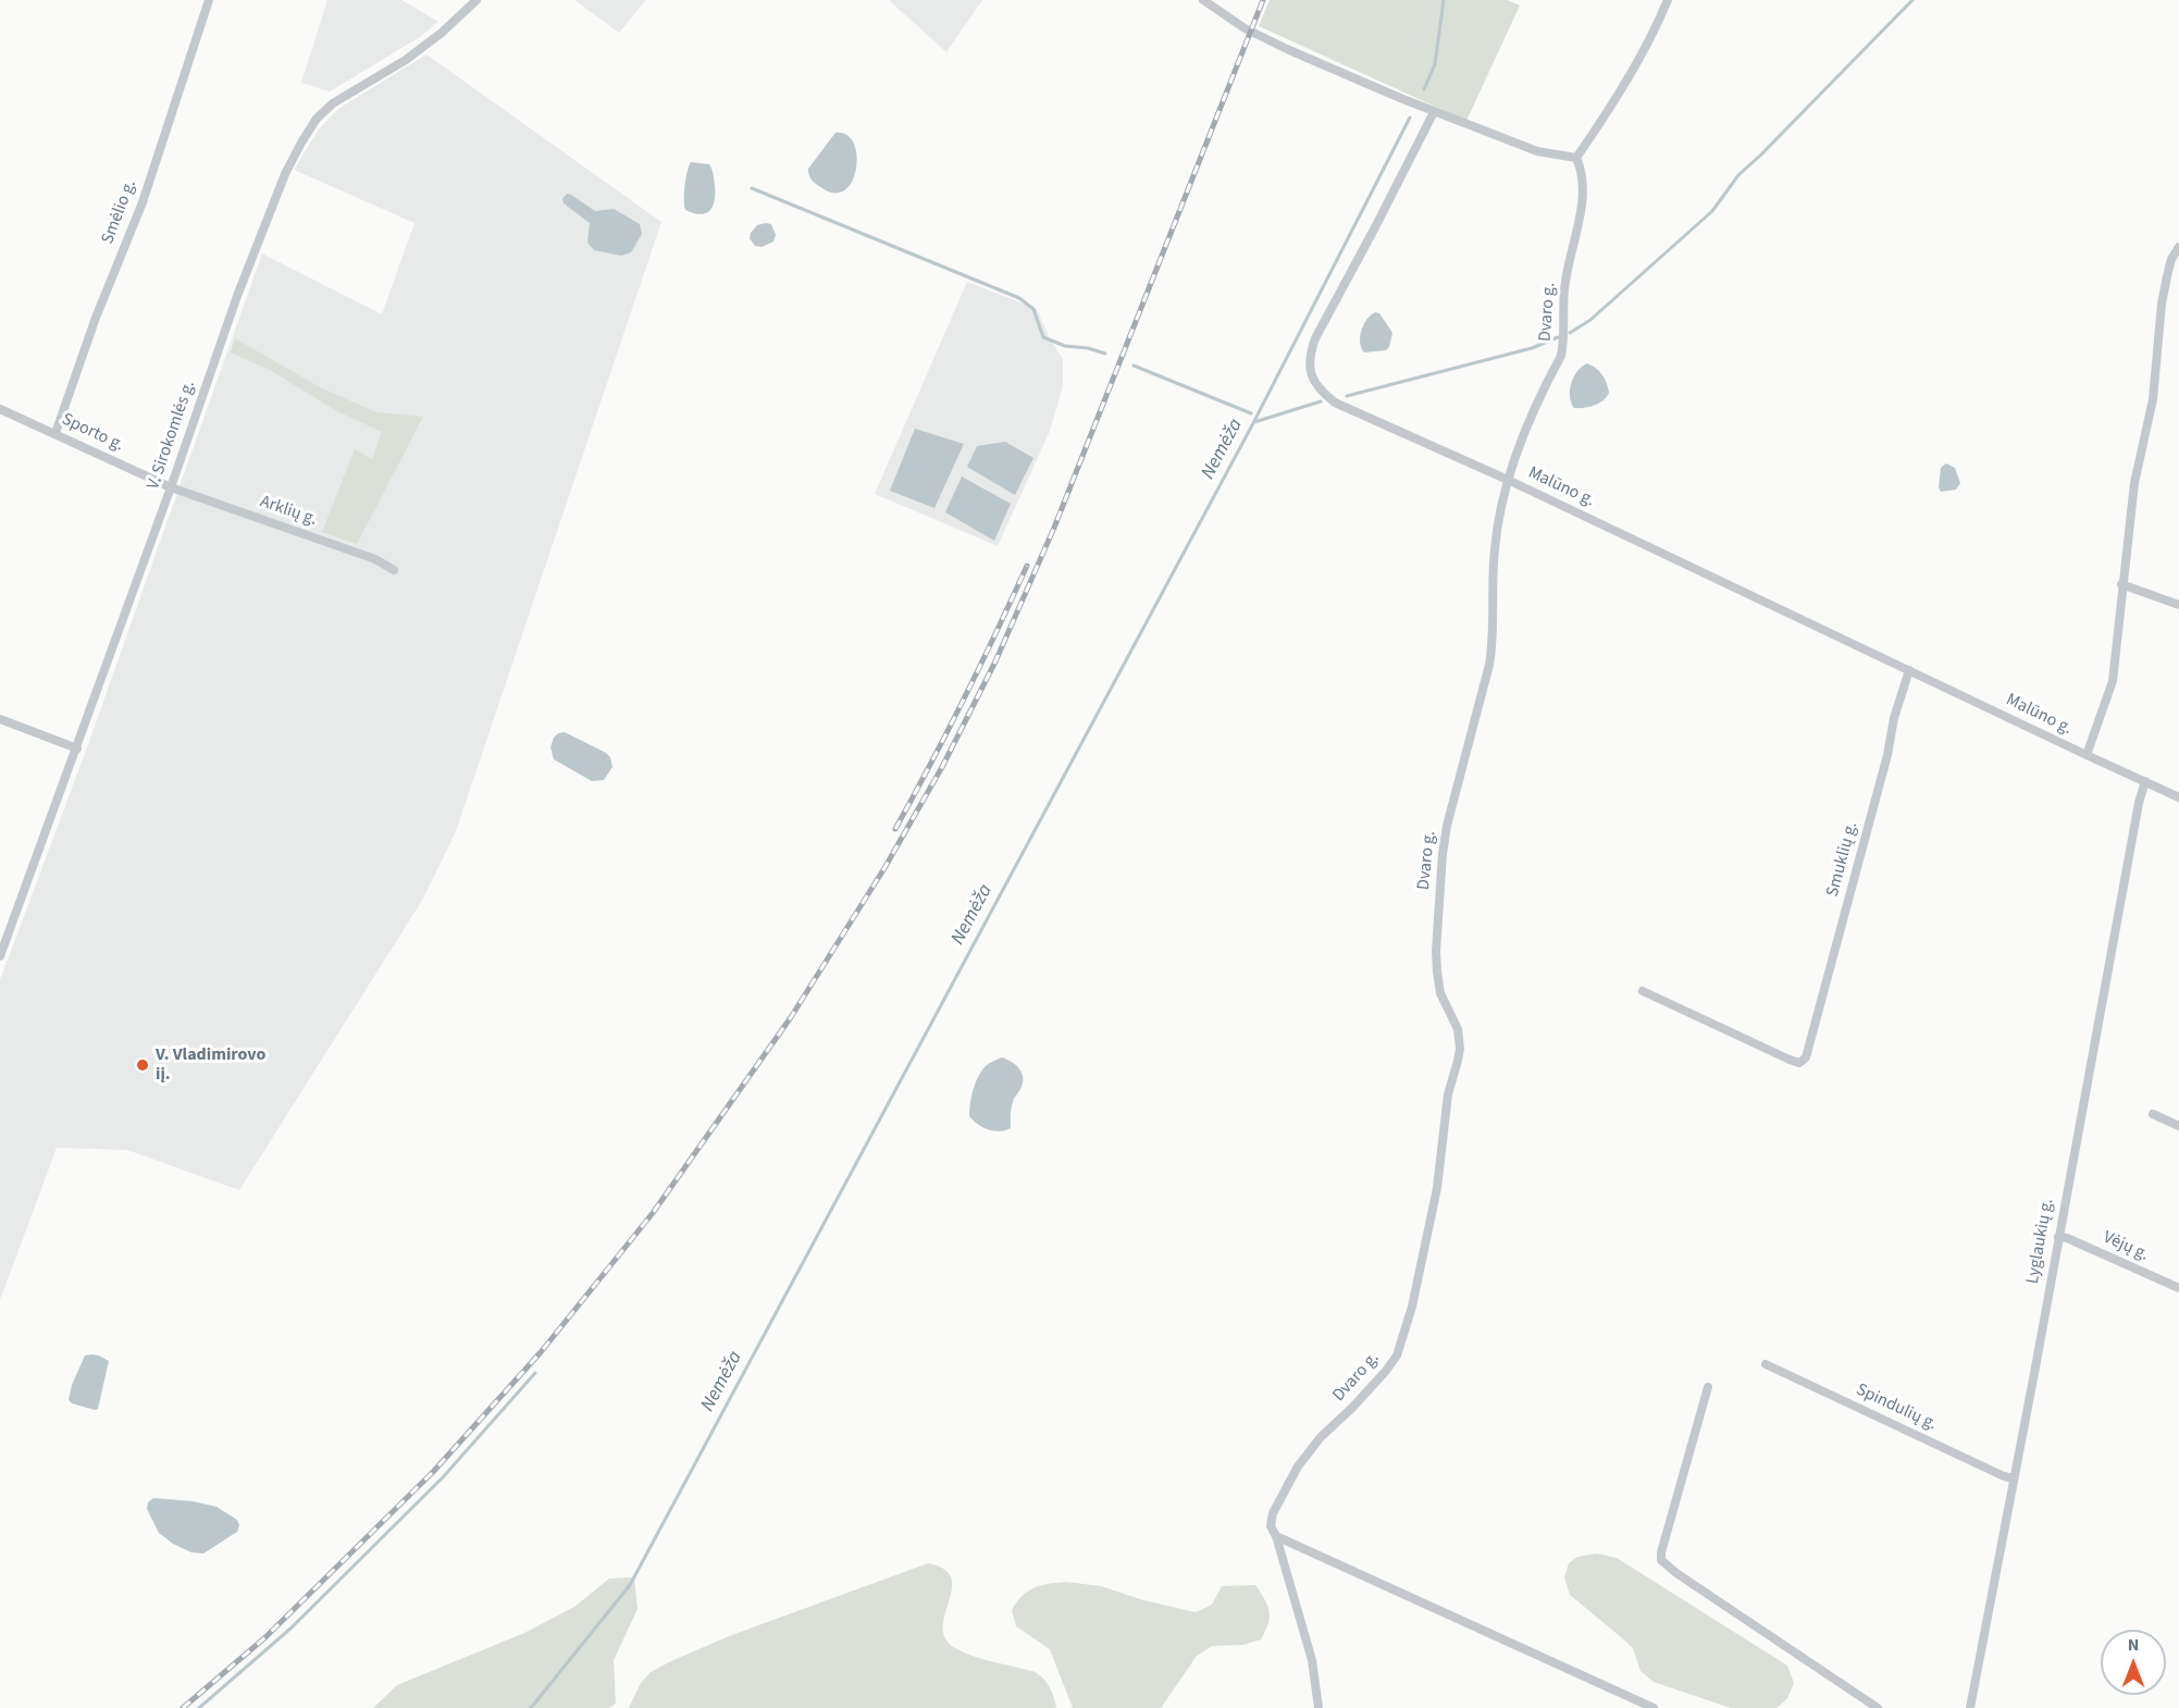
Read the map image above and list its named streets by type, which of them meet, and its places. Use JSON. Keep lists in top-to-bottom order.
{
  "streets": {
    "street": [
      "Smėlio g.",
      "Dvaro g.",
      "Sporto g.",
      "V. Sirokomlės g.",
      "Malūno g.",
      "Arklių g.",
      "Smuklių g.",
      "Lyglaukių g.",
      "Vėjų g.",
      "Spindulių g."
    ]
  },
  "crossings": [
    ["Smėlio g.", "Sporto g."],
    ["Dvaro g.", "Malūno g."],
    ["Sporto g.", "V. Sirokomlės g."],
    ["Sporto g.", "Arklių g."],
    ["V. Sirokomlės g.", "Arklių g."],
    ["Malūno g.", "Smuklių g."],
    ["Lyglaukių g.", "Vėjų g."],
    ["Lyglaukių g.", "Spindulių g."]
  ],
  "water": ["Nemėža"],
  "places": ["V. Vladimirovo iį."],
  "north": "top"
}
